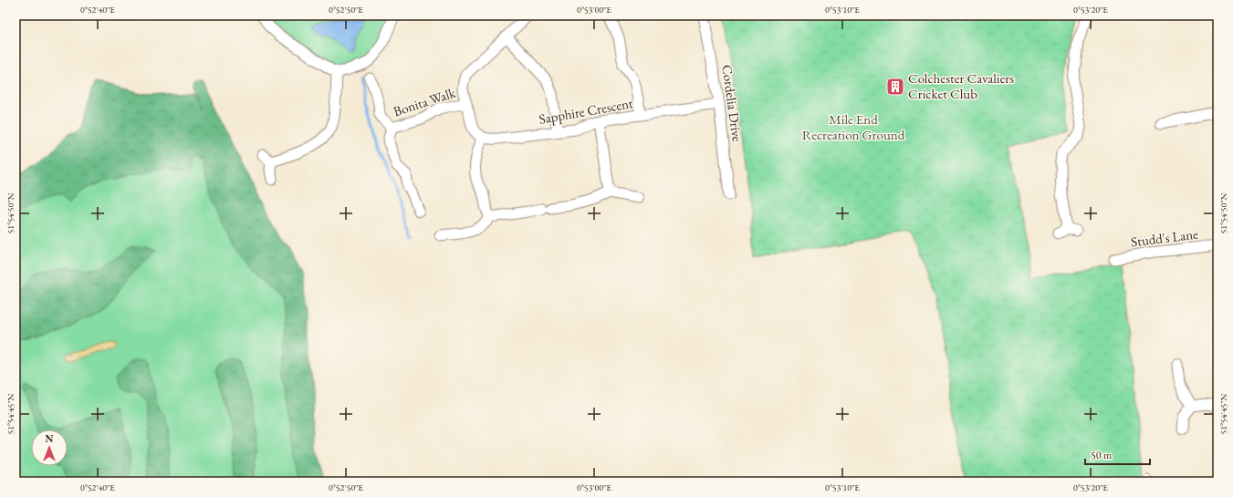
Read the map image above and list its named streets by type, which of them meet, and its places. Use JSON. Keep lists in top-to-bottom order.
{
  "streets": {
    "street": [
      "Bonita Walk",
      "Cordelia Drive",
      "Sapphire Crescent",
      "Studd's Lane"
    ]
  },
  "crossings": [
    ["Cordelia Drive", "Sapphire Crescent"]
  ],
  "parks": ["Mile End Recreation Ground"],
  "places": {
    "building": ["Colchester Cavaliers Cricket Club"]
  },
  "scale_bar": "50 m",
  "north": "top",
  "coordinates": [
    "0°52'40\"E",
    "0°52'50\"E",
    "0°53'00\"E",
    "0°53'10\"E",
    "0°53'20\"E",
    "51°54'50\"N",
    "51°54'45\"N"
  ]
}
